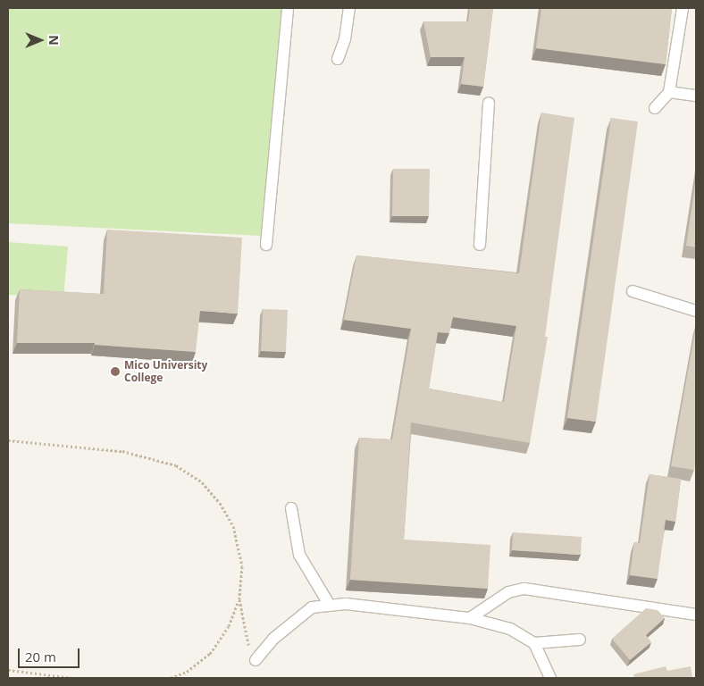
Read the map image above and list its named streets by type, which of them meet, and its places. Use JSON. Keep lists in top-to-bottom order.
{
  "places": ["Mico University College"],
  "scale_bar": "20 m",
  "north": "right"
}
